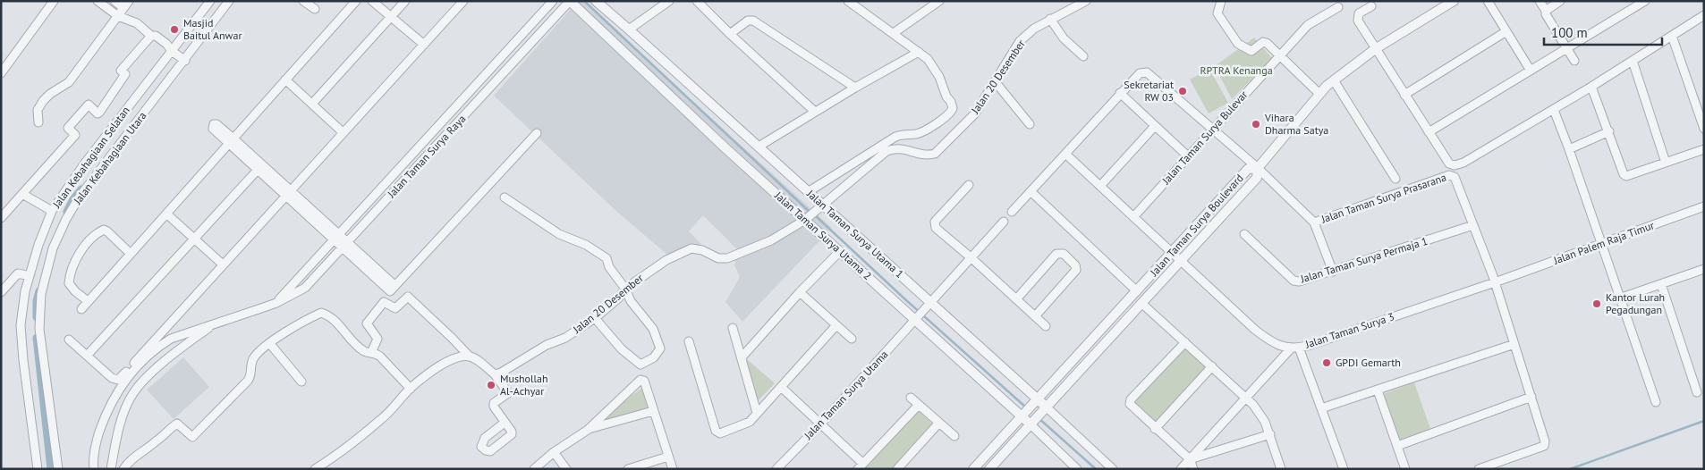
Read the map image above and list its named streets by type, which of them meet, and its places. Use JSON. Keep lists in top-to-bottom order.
{
  "streets": {
    "street": [
      "Jalan 20 Desember",
      "Jalan Taman Surya Bulevar",
      "Jalan Taman Surya Raya",
      "Jalan Kebahagiaan Selatan",
      "Jalan Kebahagiaan Utara",
      "Jalan Taman Surya Prasarana",
      "Jalan Taman Surya Boulevard",
      "Jalan Taman Surya Utama 1",
      "Jalan Taman Surya Utama 2",
      "Jalan Palem Raja Timur",
      "Jalan Taman Surya Permaja 1",
      "Jalan Taman Surya 3",
      "Jalan Taman Surya Utama"
    ]
  },
  "crossings": [
    ["Jalan 20 Desember", "Jalan Taman Surya Utama 1"],
    ["Jalan 20 Desember", "Jalan Taman Surya Utama 2"],
    ["Jalan Taman Surya Bulevar", "Jalan Taman Surya 3"],
    ["Jalan Taman Surya Raya", "Jalan Taman Surya Utama 2"],
    ["Jalan Taman Surya Prasarana", "Jalan Taman Surya Permaja 1"],
    ["Jalan Taman Surya Prasarana", "Jalan Taman Surya 3"],
    ["Jalan Taman Surya Boulevard", "Jalan Taman Surya Utama 1"],
    ["Jalan Taman Surya Boulevard", "Jalan Taman Surya Utama 2"],
    ["Jalan Taman Surya Boulevard", "Jalan Taman Surya 3"],
    ["Jalan Taman Surya Utama 1", "Jalan Taman Surya Utama"],
    ["Jalan Taman Surya Utama 2", "Jalan Taman Surya Utama"],
    ["Jalan Palem Raja Timur", "Jalan Taman Surya 3"]
  ],
  "parks": ["RPTRA Kenanga"],
  "places": [
    "Masjid Baitul Anwar",
    "Sekretariat RW 03",
    "Vihara Dharma Satya",
    "Kantor Lurah Pegadungan",
    "GPDI Gemarth",
    "Mushollah Al-Achyar"
  ],
  "scale_bar": "100 m"
}
